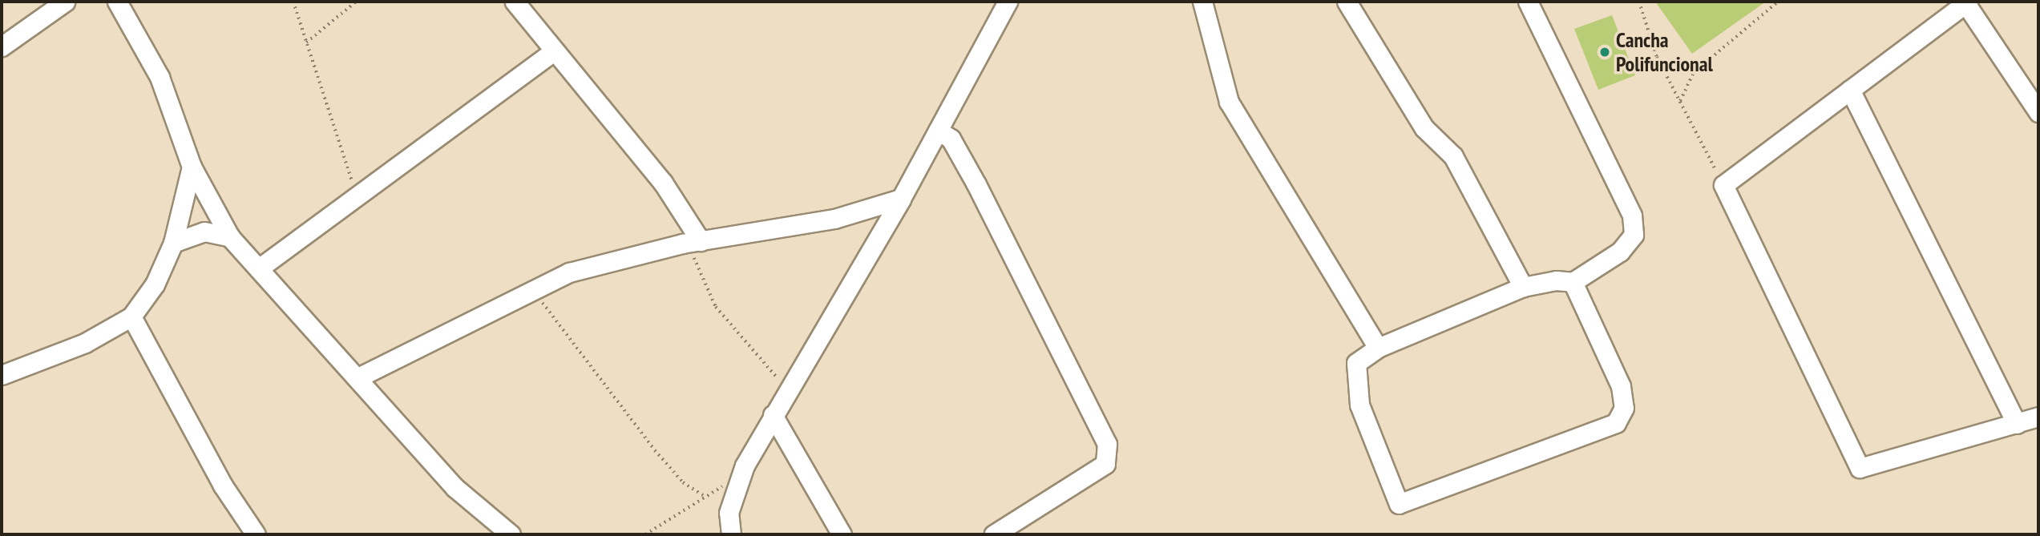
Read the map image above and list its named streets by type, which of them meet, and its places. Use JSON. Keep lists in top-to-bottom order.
{
  "places": ["Cancha Polifuncional"]
}
